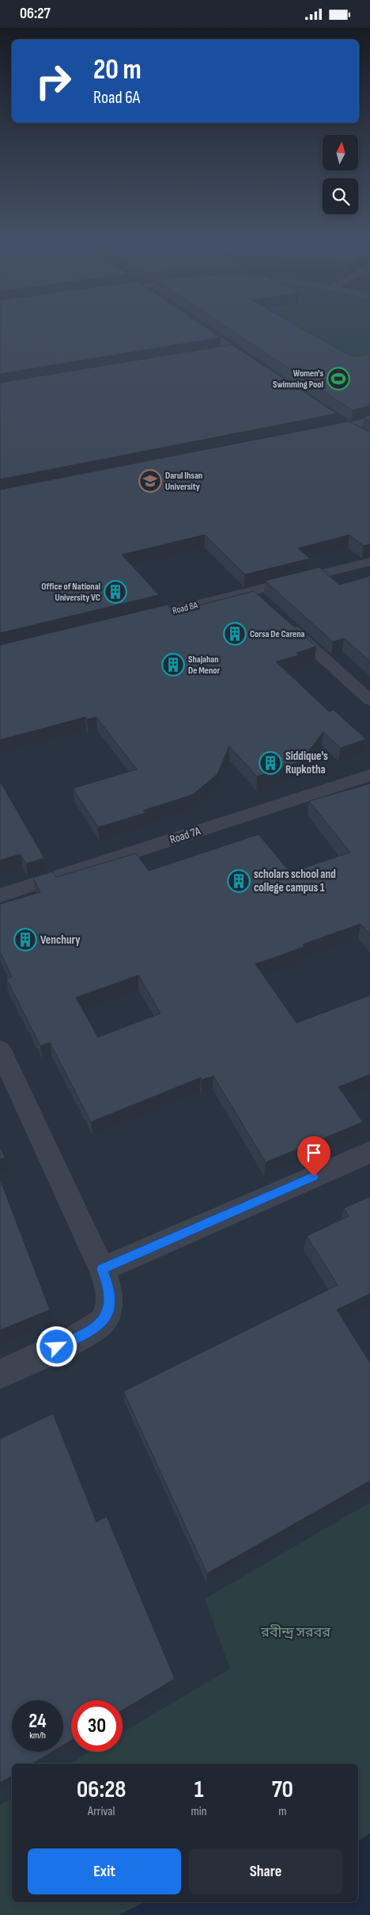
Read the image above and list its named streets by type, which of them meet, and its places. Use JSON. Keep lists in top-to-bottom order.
{
  "streets": {
    "street": ["Road 8A", "Road 7A"]
  },
  "parks": ["রবীন্দ্র সরবর"],
  "places": {
    "sports": ["Women's Swimming Pool"],
    "school or university": ["Darul Ihsan University"],
    "building": [
      "Office of National University VC",
      "Corsa De Carena",
      "Shajahan De Menor",
      "Siddique's Rupkotha",
      "scholars school and college campus 1",
      "Venchury"
    ]
  },
  "north": "top",
  "page": {
    "status": "06:27",
    "turn": ["20 m", "Road 6A"],
    "speed": "24 km/h",
    "limit": "30",
    "eta": [
      "06:28",
      "Arrival",
      "1",
      "min",
      "70",
      "m"
    ],
    "buttons": ["Exit", "Share"]
  }
}
